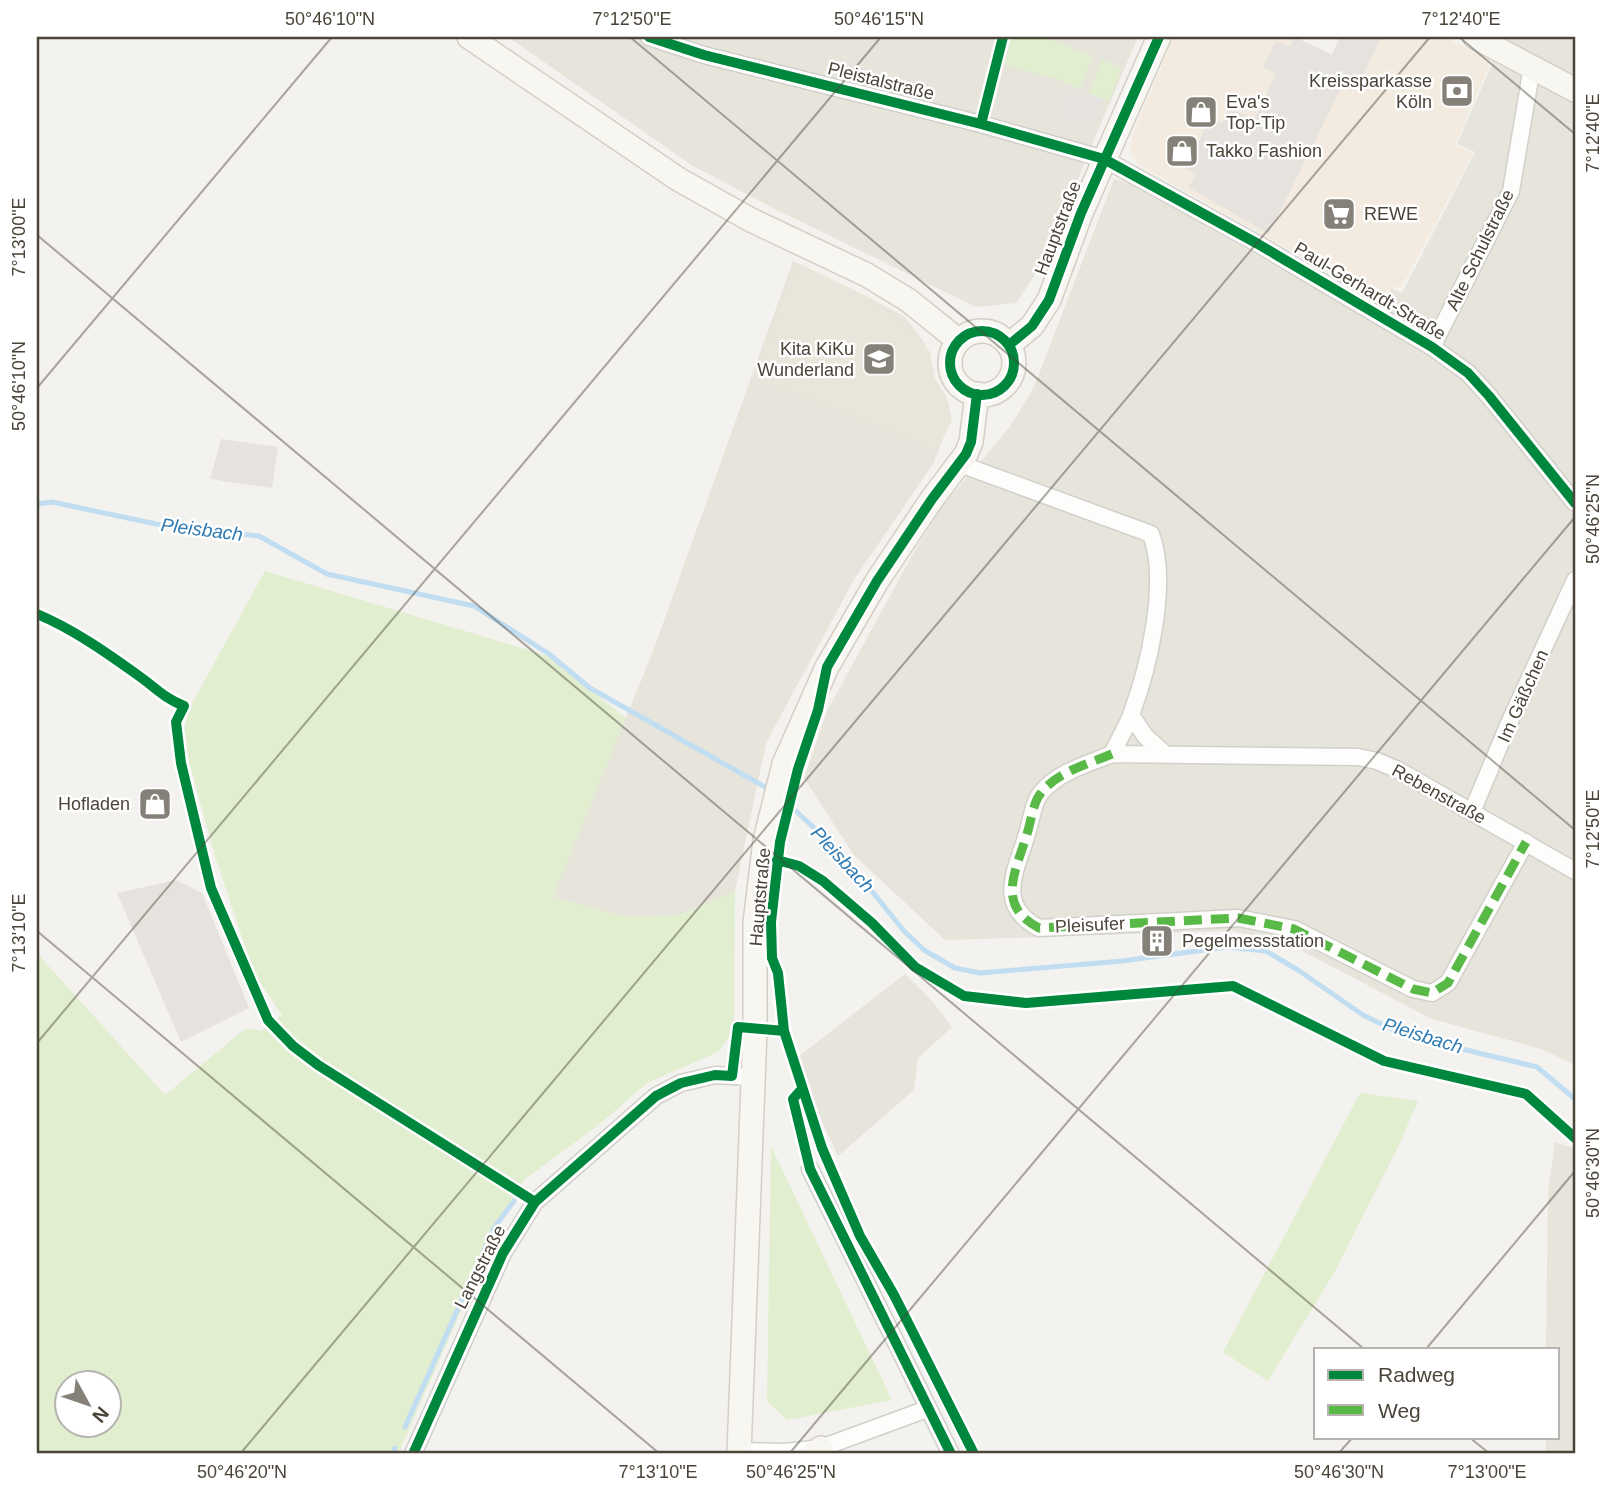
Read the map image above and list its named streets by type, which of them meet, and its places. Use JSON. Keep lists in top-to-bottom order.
{
  "streets": {
    "main road": ["Hauptstraße"],
    "street": [
      "Pleistalstraße",
      "Alte Schulstraße",
      "Paul-Gerhardt-Straße",
      "Im Gäßchen",
      "Rebenstraße",
      "Pleisufer",
      "Langstraße"
    ]
  },
  "crossings": [
    ["Pleistalstraße", "Hauptstraße"],
    ["Pleistalstraße", "Paul-Gerhardt-Straße"],
    ["Hauptstraße", "Paul-Gerhardt-Straße"],
    ["Hauptstraße", "Langstraße"],
    ["Alte Schulstraße", "Paul-Gerhardt-Straße"],
    ["Im Gäßchen", "Rebenstraße"],
    ["Rebenstraße", "Pleisufer"]
  ],
  "water": ["Pleisbach"],
  "places": {
    "bank": ["Kreissparkasse Köln"],
    "shop": ["Eva's Top-Tip", "Takko Fashion", "Hofladen"],
    "supermarket": ["REWE"],
    "school or university": ["Kita KiKu Wunderland"],
    "building": ["Pegelmessstation"]
  },
  "legend": ["Radweg", "Weg"],
  "north": "bottom right",
  "coordinates": [
    "50°46'10\"N",
    "7°12'50\"E",
    "50°46'15\"N",
    "7°12'40\"E",
    "7°13'00\"E",
    "50°46'25\"N",
    "7°13'10\"E",
    "50°46'30\"N",
    "50°46'20\"N"
  ]
}
